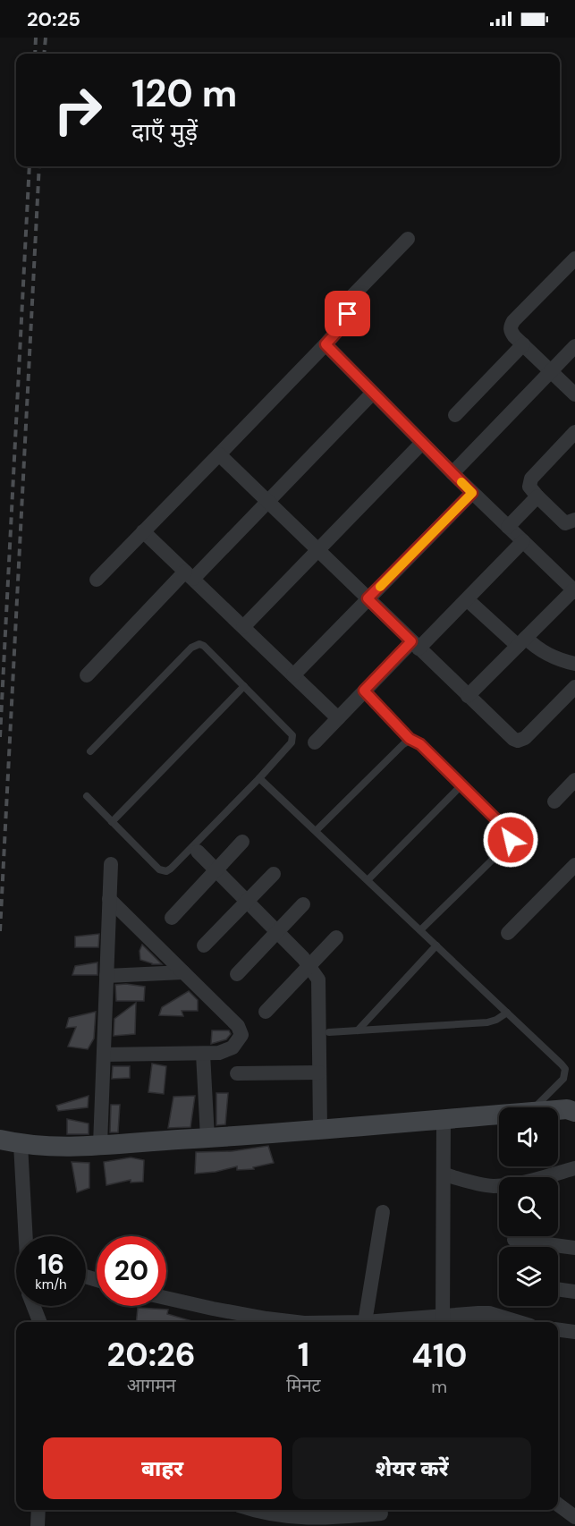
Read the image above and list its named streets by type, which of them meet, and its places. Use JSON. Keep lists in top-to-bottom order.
{
  "page": {
    "status": "20:25",
    "turn": ["120 m", "दाएँ मुड़ें"],
    "speed": "16 km/h",
    "limit": "20",
    "eta": [
      "20:26",
      "आगमन",
      "1",
      "मिनट",
      "410",
      "m"
    ],
    "buttons": ["बाहर", "शेयर करें"]
  }
}
